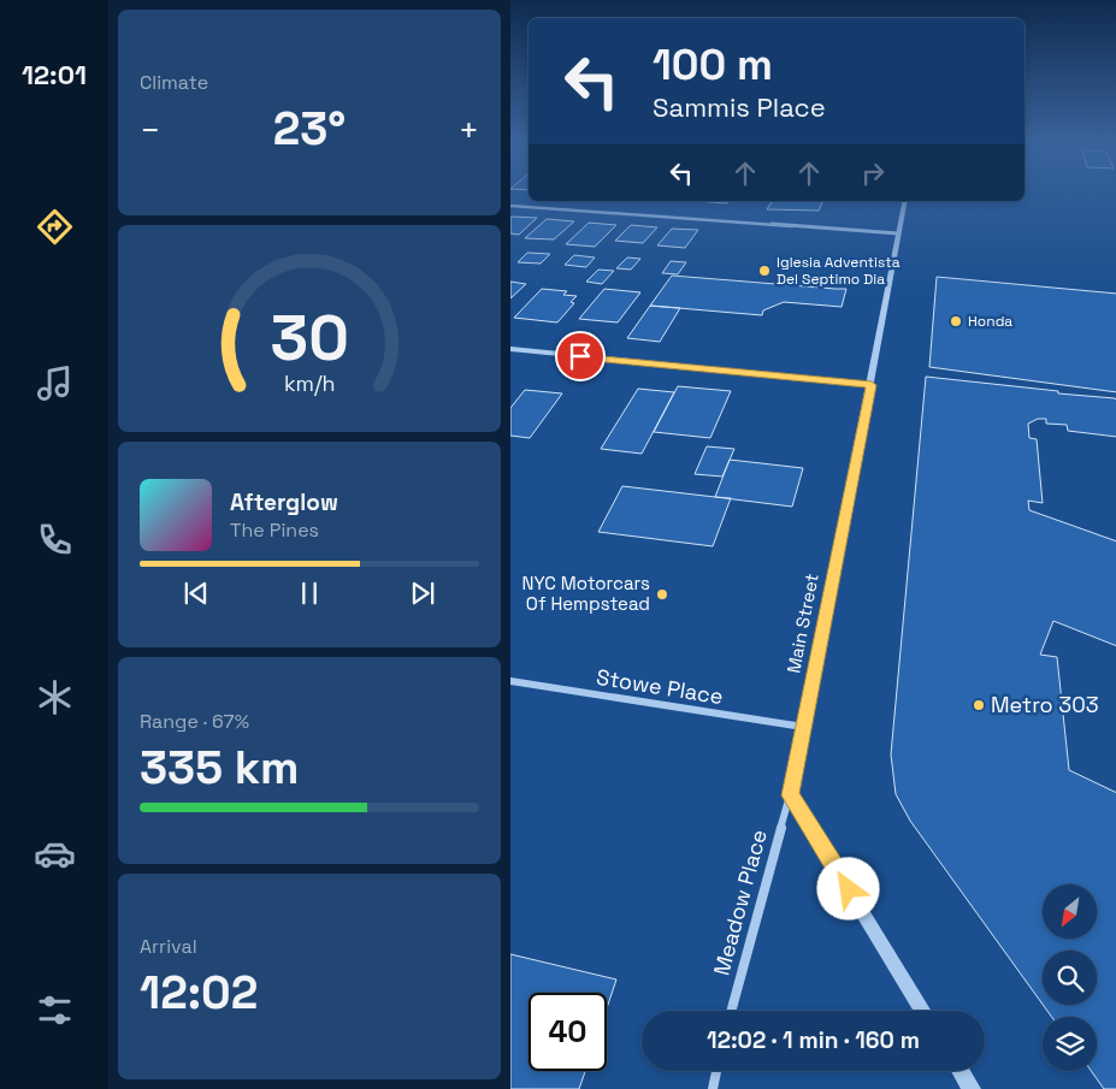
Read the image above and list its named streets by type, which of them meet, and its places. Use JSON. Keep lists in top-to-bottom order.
{
  "streets": {
    "street": ["Main Street", "Stowe Place", "Meadow Place"]
  },
  "crossings": [
    ["Main Street", "Stowe Place"],
    ["Main Street", "Meadow Place"]
  ],
  "places": [
    "Iglesia Adventista Del Septimo Dia",
    "Honda",
    "NYC Motorcars Of Hempstead",
    "Metro 303"
  ],
  "north": "bottom left",
  "page": {
    "tabs": "12:01",
    "tile": [
      "Climate",
      ["Range · 67%", "335 km"],
      ["Arrival", "12:02"]
    ],
    "turn": ["100 m", "Sammis Place"],
    "heat": ["−", "23°", "+"],
    "song": ["Afterglow", "The Pines"],
    "limit": "40",
    "trip": "12:02 · 1 min · 160 m",
    "gauge": ["30", "km/h"]
  }
}
